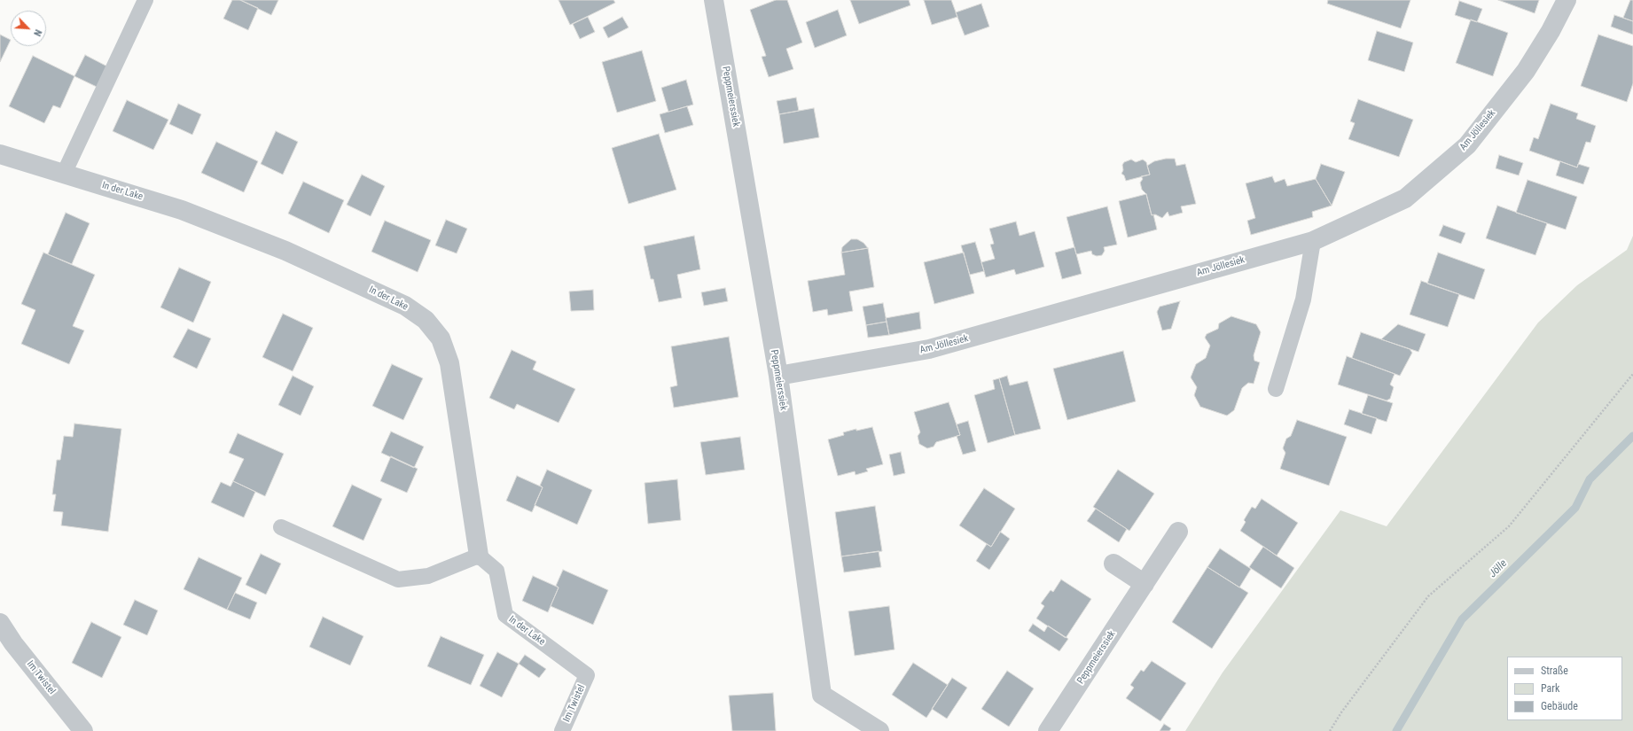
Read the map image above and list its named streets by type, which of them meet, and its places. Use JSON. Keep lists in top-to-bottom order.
{
  "streets": {
    "street": [
      "Peppmeierssiek",
      "Am Jöllesiek",
      "In der Lake",
      "Im Twistel"
    ]
  },
  "crossings": [
    ["Peppmeierssiek", "Am Jöllesiek"],
    ["In der Lake", "Im Twistel"]
  ],
  "water": ["Jölle"],
  "legend": ["Straße", "Park", "Gebäude"],
  "north": "bottom right"
}
